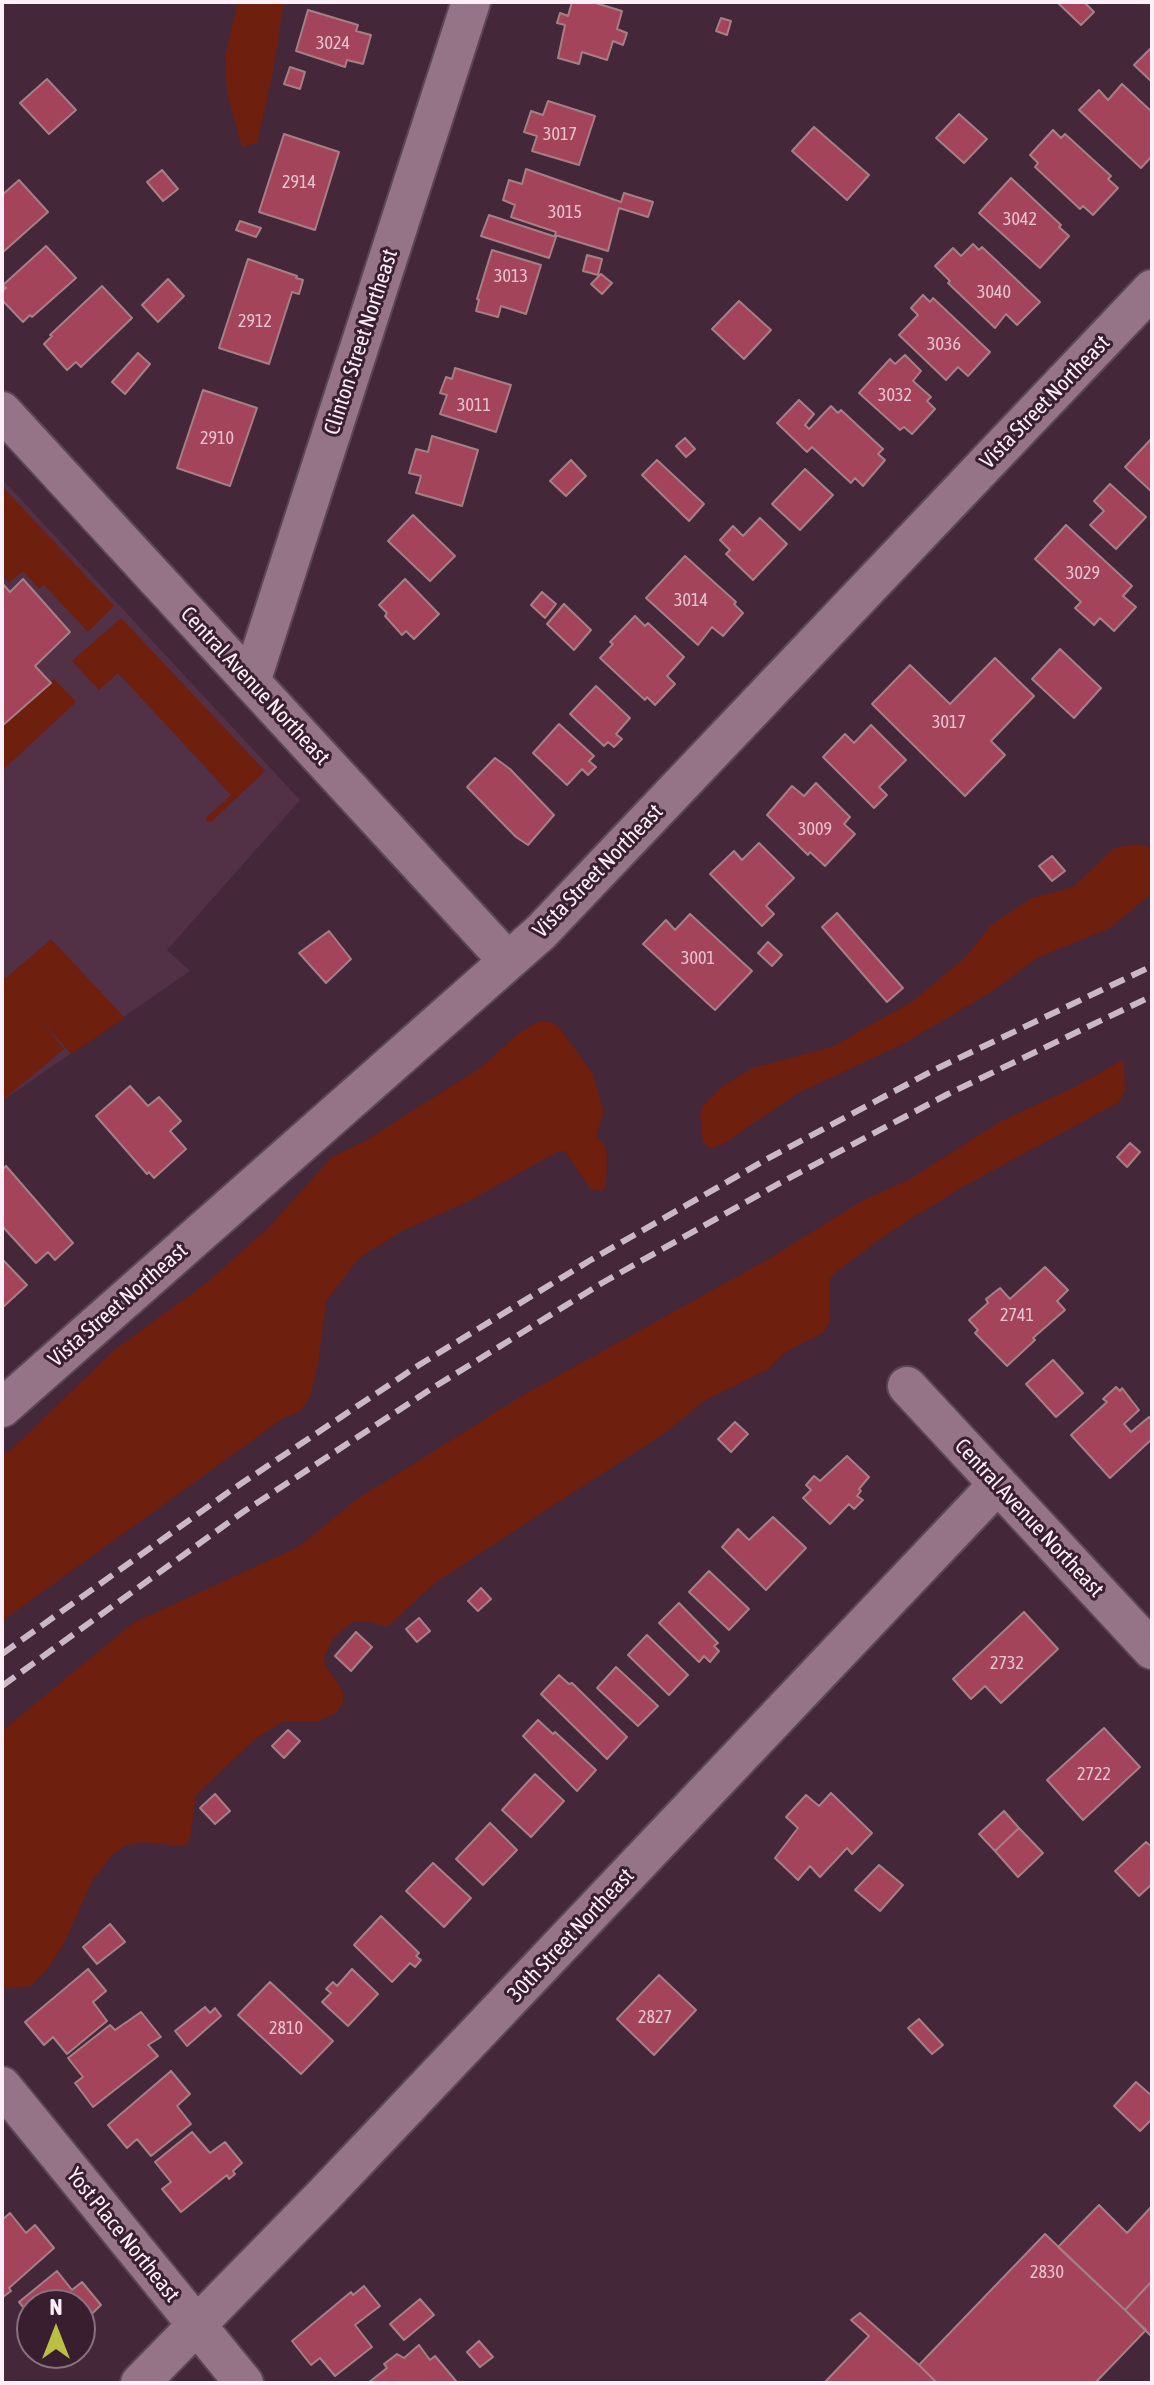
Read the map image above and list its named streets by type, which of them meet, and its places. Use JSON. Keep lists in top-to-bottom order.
{
  "streets": {
    "street": [
      "Clinton Street Northeast",
      "Vista Street Northeast",
      "Central Avenue Northeast",
      "30th Street Northeast",
      "Yost Place Northeast"
    ]
  },
  "crossings": [
    ["Clinton Street Northeast", "Central Avenue Northeast"],
    ["Vista Street Northeast", "Central Avenue Northeast"],
    ["Central Avenue Northeast", "30th Street Northeast"],
    ["30th Street Northeast", "Yost Place Northeast"]
  ],
  "house_numbers": [
    "3024",
    "3017",
    "2914",
    "3015",
    "3042",
    "3013",
    "3040",
    "2912",
    "3036",
    "3032",
    "3011",
    "2910",
    "3029",
    "3014",
    "3017",
    "3009",
    "3001",
    "2741",
    "2732",
    "2722",
    "2827",
    "2810",
    "2830"
  ],
  "north": "top"
}
